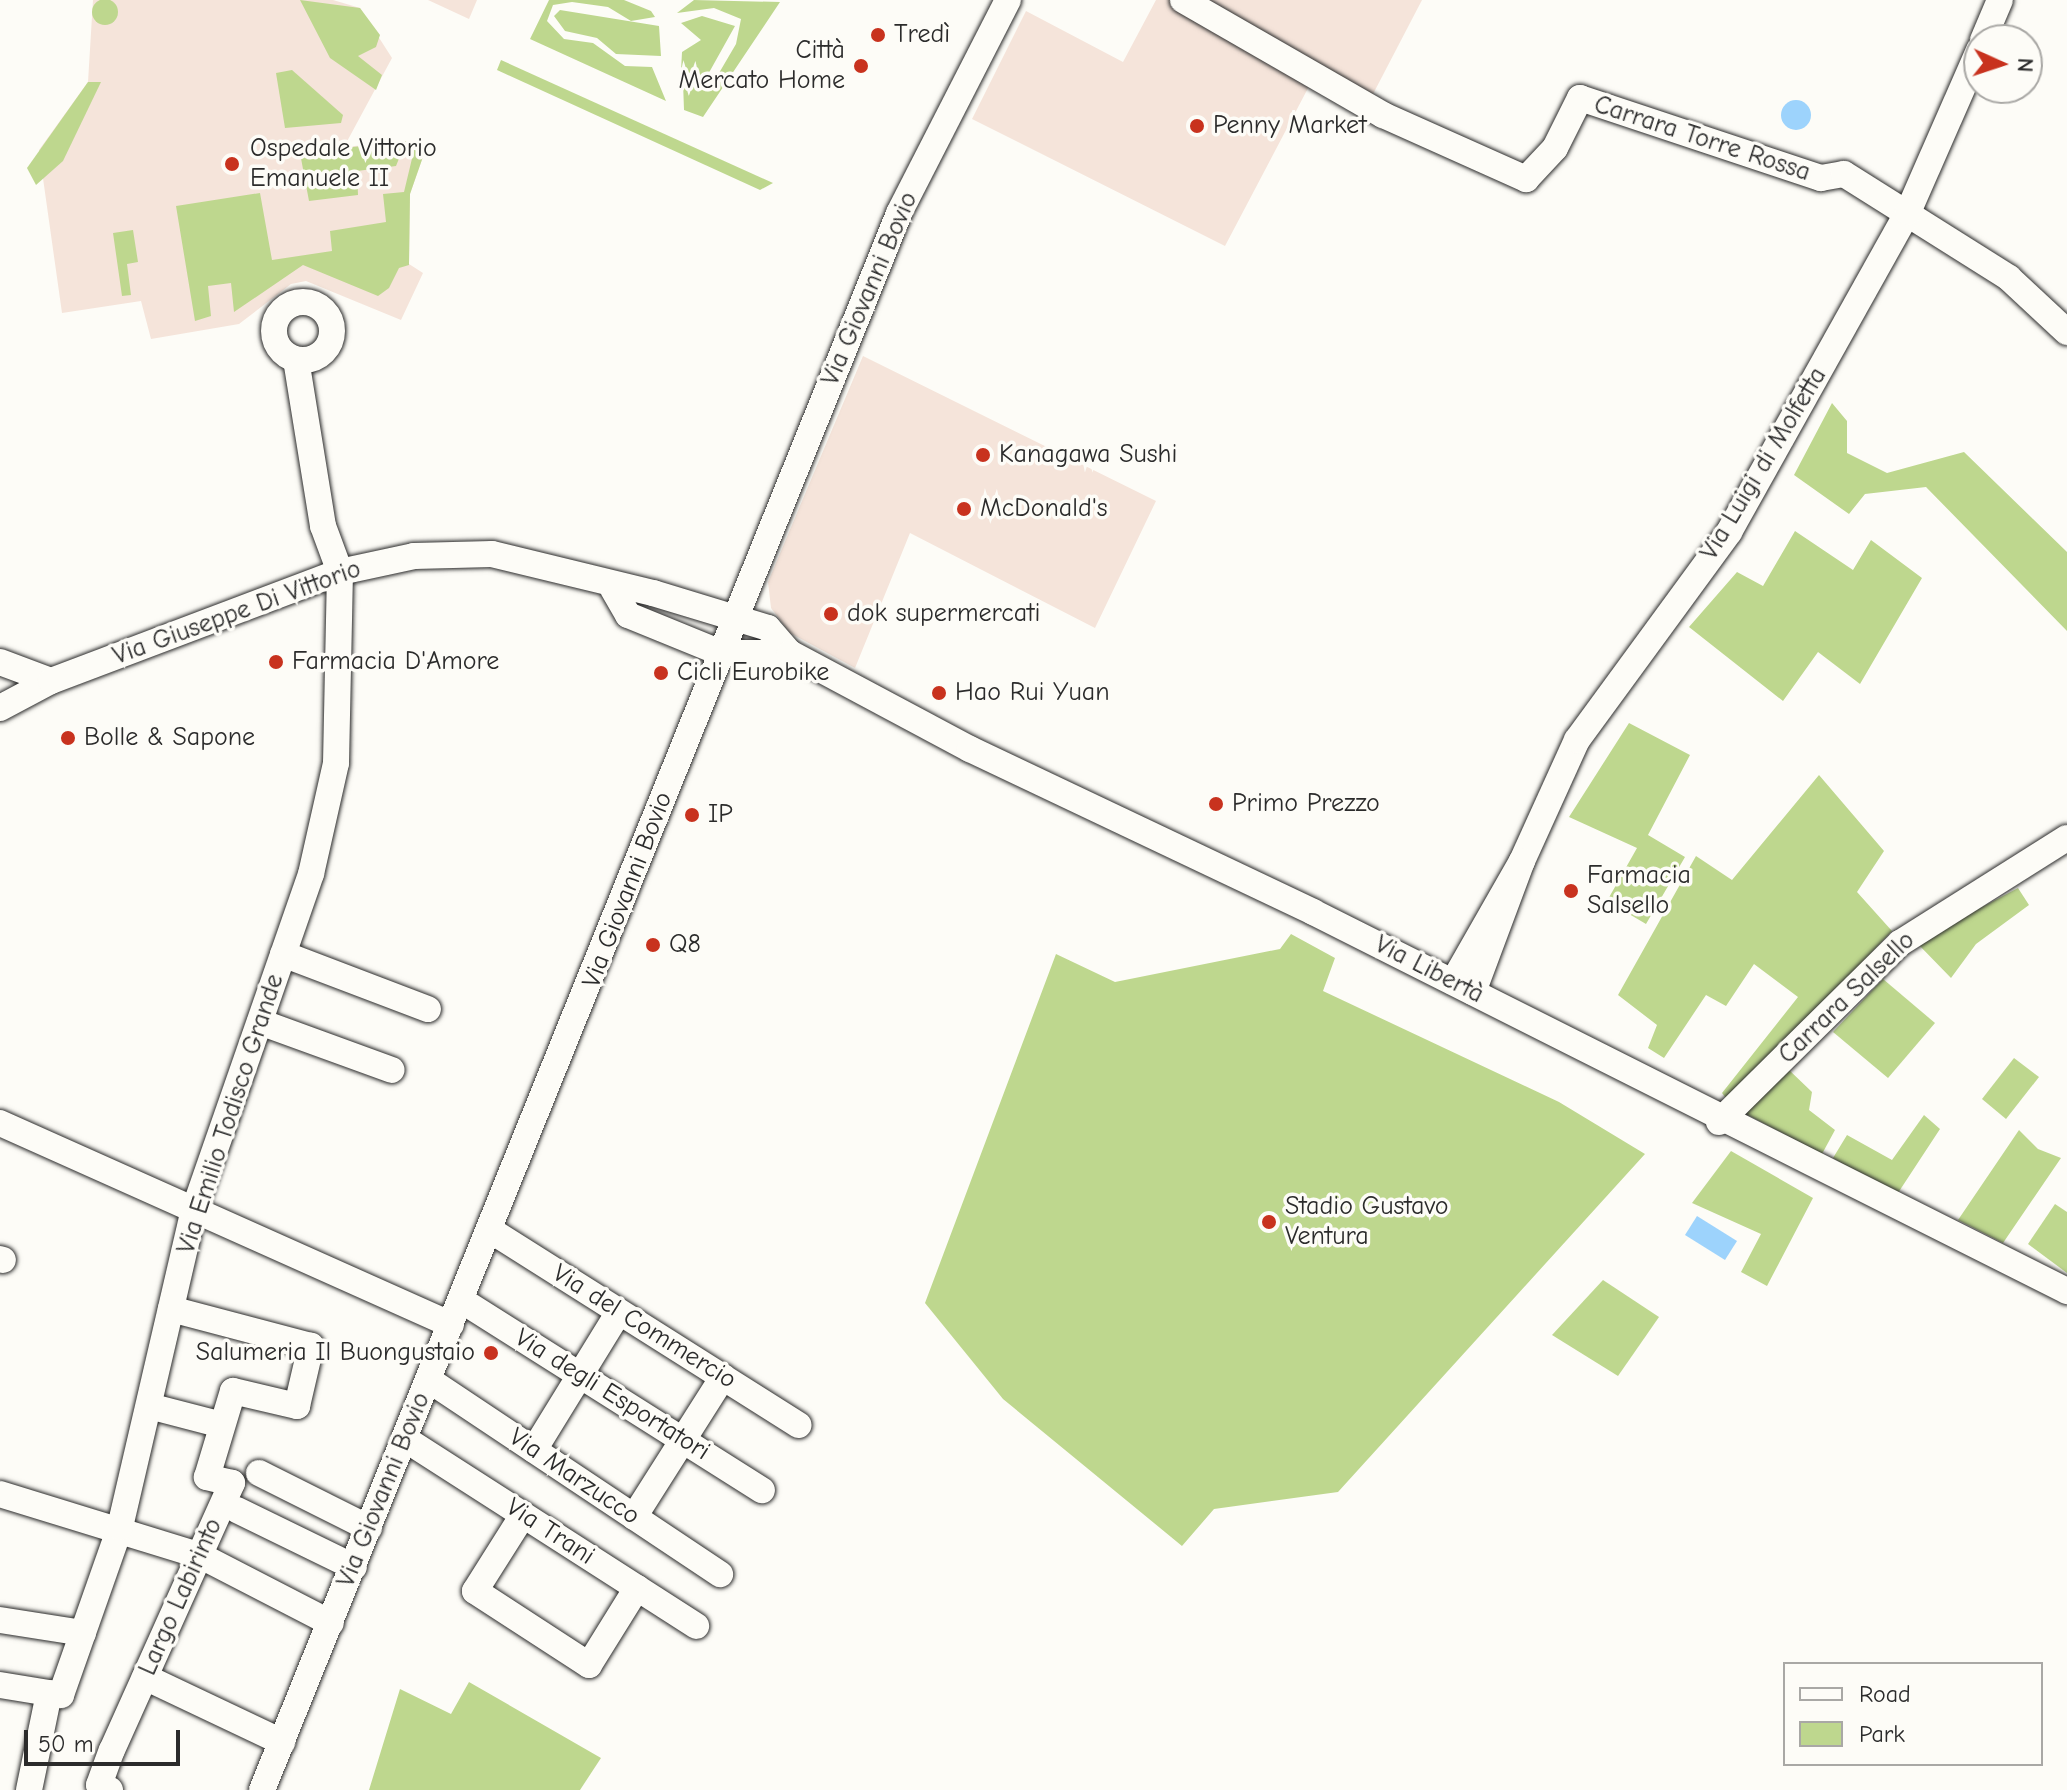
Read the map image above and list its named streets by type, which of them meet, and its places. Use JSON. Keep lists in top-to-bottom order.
{
  "streets": {
    "street": [
      "Carrara Torre Rossa",
      "Via Giovanni Bovio",
      "Via Luigi di Molfetta",
      "Via Giuseppe Di Vittorio",
      "Via Libertà",
      "Carrara Salsello",
      "Via Emilio Todisco Grande",
      "Via del Commercio",
      "Via degli Esportatori",
      "Via Marzucco",
      "Via Trani",
      "Largo Labirinto"
    ]
  },
  "crossings": [
    ["Carrara Torre Rossa", "Via Luigi di Molfetta"],
    ["Via Giovanni Bovio", "Via Giuseppe Di Vittorio"],
    ["Via Giovanni Bovio", "Via Libertà"],
    ["Via Giovanni Bovio", "Via del Commercio"],
    ["Via Giovanni Bovio", "Via degli Esportatori"],
    ["Via Giovanni Bovio", "Via Marzucco"],
    ["Via Giovanni Bovio", "Via Trani"],
    ["Via Luigi di Molfetta", "Via Libertà"],
    ["Via Giuseppe Di Vittorio", "Via Libertà"],
    ["Via Giuseppe Di Vittorio", "Via Emilio Todisco Grande"],
    ["Via Libertà", "Carrara Salsello"],
    ["Via Emilio Todisco Grande", "Largo Labirinto"]
  ],
  "places": [
    "Tredì",
    "Città Mercato Home",
    "Penny Market",
    "Ospedale Vittorio Emanuele II",
    "Kanagawa Sushi",
    "McDonald's",
    "dok supermercati",
    "Farmacia D'Amore",
    "Cicli Eurobike",
    "Hao Rui Yuan",
    "Bolle & Sapone",
    "Primo Prezzo",
    "IP",
    "Farmacia Salsello",
    "Q8",
    "Stadio Gustavo Ventura",
    "Salumeria Il Buongustaio"
  ],
  "legend": ["Road", "Park"],
  "scale_bar": "50 m",
  "north": "right"
}
